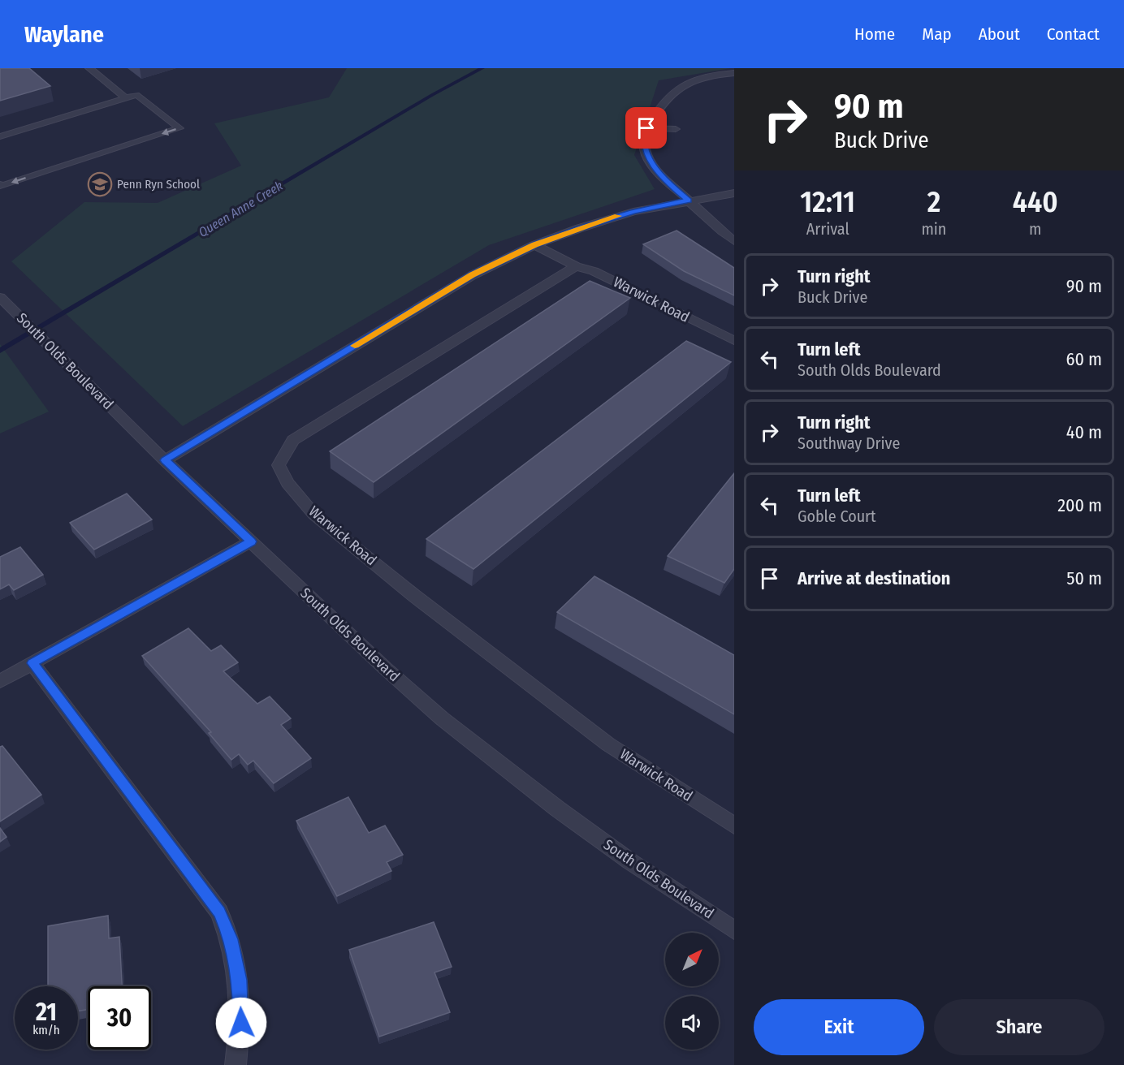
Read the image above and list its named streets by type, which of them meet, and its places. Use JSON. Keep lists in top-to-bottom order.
{
  "streets": {
    "street": ["Warwick Road", "South Olds Boulevard"]
  },
  "water": ["Queen Anne Creek"],
  "places": {
    "school or university": ["Penn Ryn School"]
  },
  "north": "top right",
  "page": {
    "header": "Waylane",
    "nav": [
      "Home",
      "Map",
      "About",
      "Contact"
    ],
    "turn": ["90 m", "Buck Drive"],
    "eta": [
      "12:11",
      "Arrival",
      "2",
      "min",
      "440",
      "m"
    ],
    "list": [
      {
        "name": "Turn right",
        "note": "Buck Drive",
        "value": "90 m"
      },
      {
        "name": "Turn left",
        "note": "South Olds Boulevard",
        "value": "60 m"
      },
      {
        "name": "Turn right",
        "note": "Southway Drive",
        "value": "40 m"
      },
      {
        "name": "Turn left",
        "note": "Goble Court",
        "value": "200 m"
      },
      {
        "name": "Arrive at destination",
        "value": "50 m"
      }
    ],
    "speed": "21 km/h",
    "limit": "30",
    "buttons": ["Exit", "Share"]
  }
}
